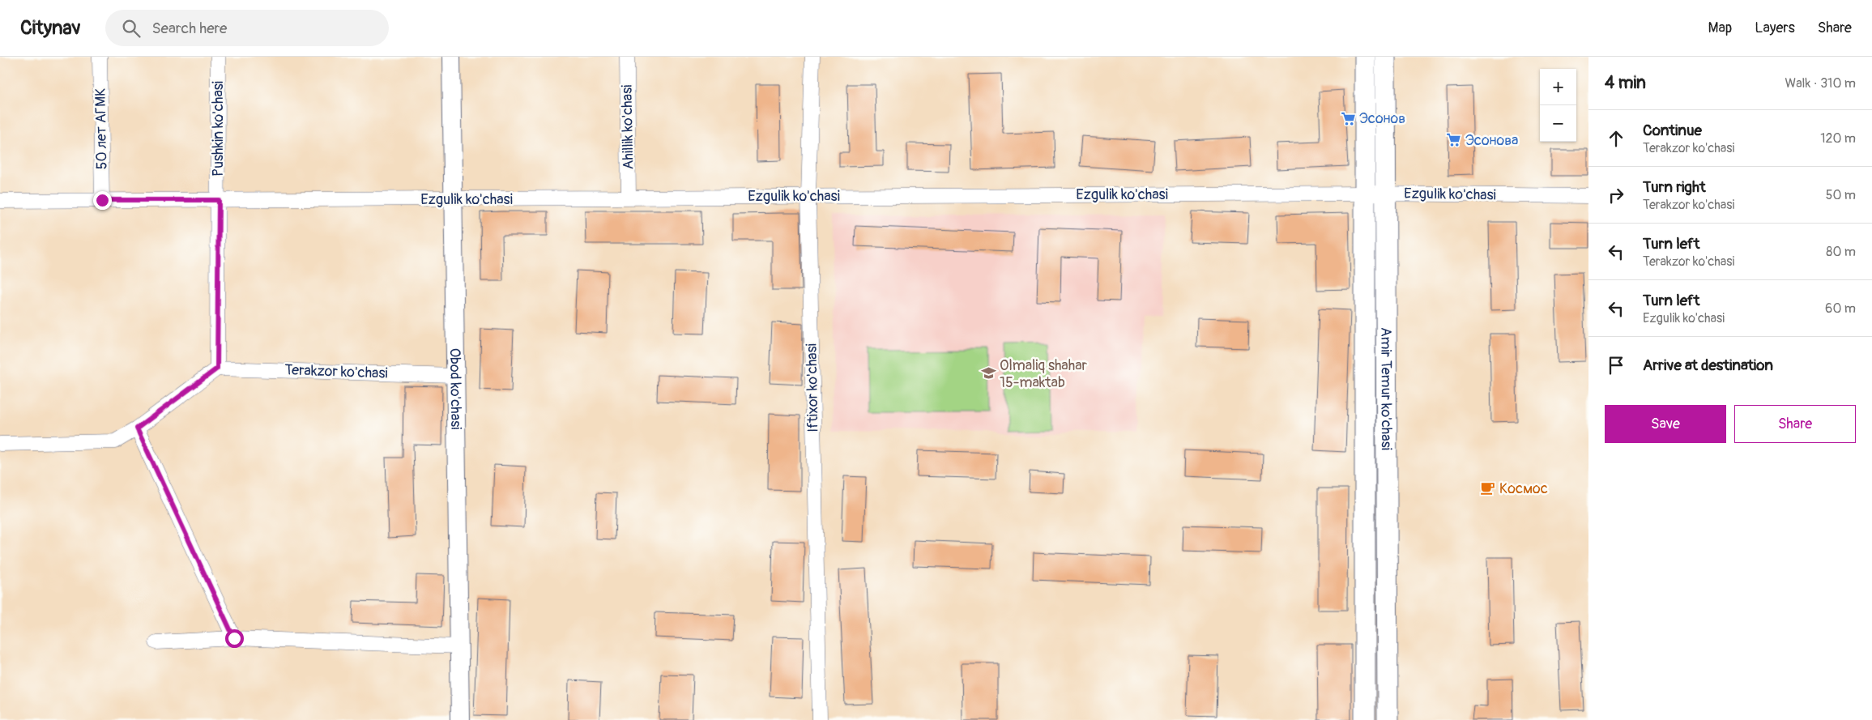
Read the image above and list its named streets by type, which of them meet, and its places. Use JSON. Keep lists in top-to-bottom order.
{
  "streets": {
    "main road": ["Amir Temur ko'chasi"],
    "street": [
      "Ahillik ko'chasi",
      "50 лет АГМК",
      "Pushkin ko'chasi",
      "Ezgulik ko'chasi",
      "Terakzor ko'chasi",
      "Obod ko'chasi",
      "Iftixor ko'chasi"
    ]
  },
  "crossings": [
    ["Ahillik ko'chasi", "Ezgulik ko'chasi"],
    ["50 лет АГМК", "Ezgulik ko'chasi"],
    ["Pushkin ko'chasi", "Ezgulik ko'chasi"],
    ["Ezgulik ko'chasi", "Obod ko'chasi"],
    ["Ezgulik ko'chasi", "Iftixor ko'chasi"],
    ["Ezgulik ko'chasi", "Amir Temur ko'chasi"],
    ["Terakzor ko'chasi", "Obod ko'chasi"]
  ],
  "places": {
    "supermarket": ["Эсонов", "Эсонова"],
    "school or university": ["Olmaliq shahar 15-maktab"],
    "cafe": ["Космос"]
  },
  "page": {
    "header": "Citynav",
    "search": "Search here",
    "nav": ["Map", "Layers", "Share"],
    "heading": ["4 min", "Walk · 310 m"],
    "map_buttons": ["+", "−"],
    "list": [
      ["Continue", "Terakzor ko'chasi", "120 m"],
      ["Turn right", "Terakzor ko'chasi", "50 m"],
      ["Turn left", "Terakzor ko'chasi", "80 m"],
      ["Turn left", "Ezgulik ko'chasi", "60 m"],
      "Arrive at destination"
    ],
    "buttons": ["Save", "Share"]
  }
}
